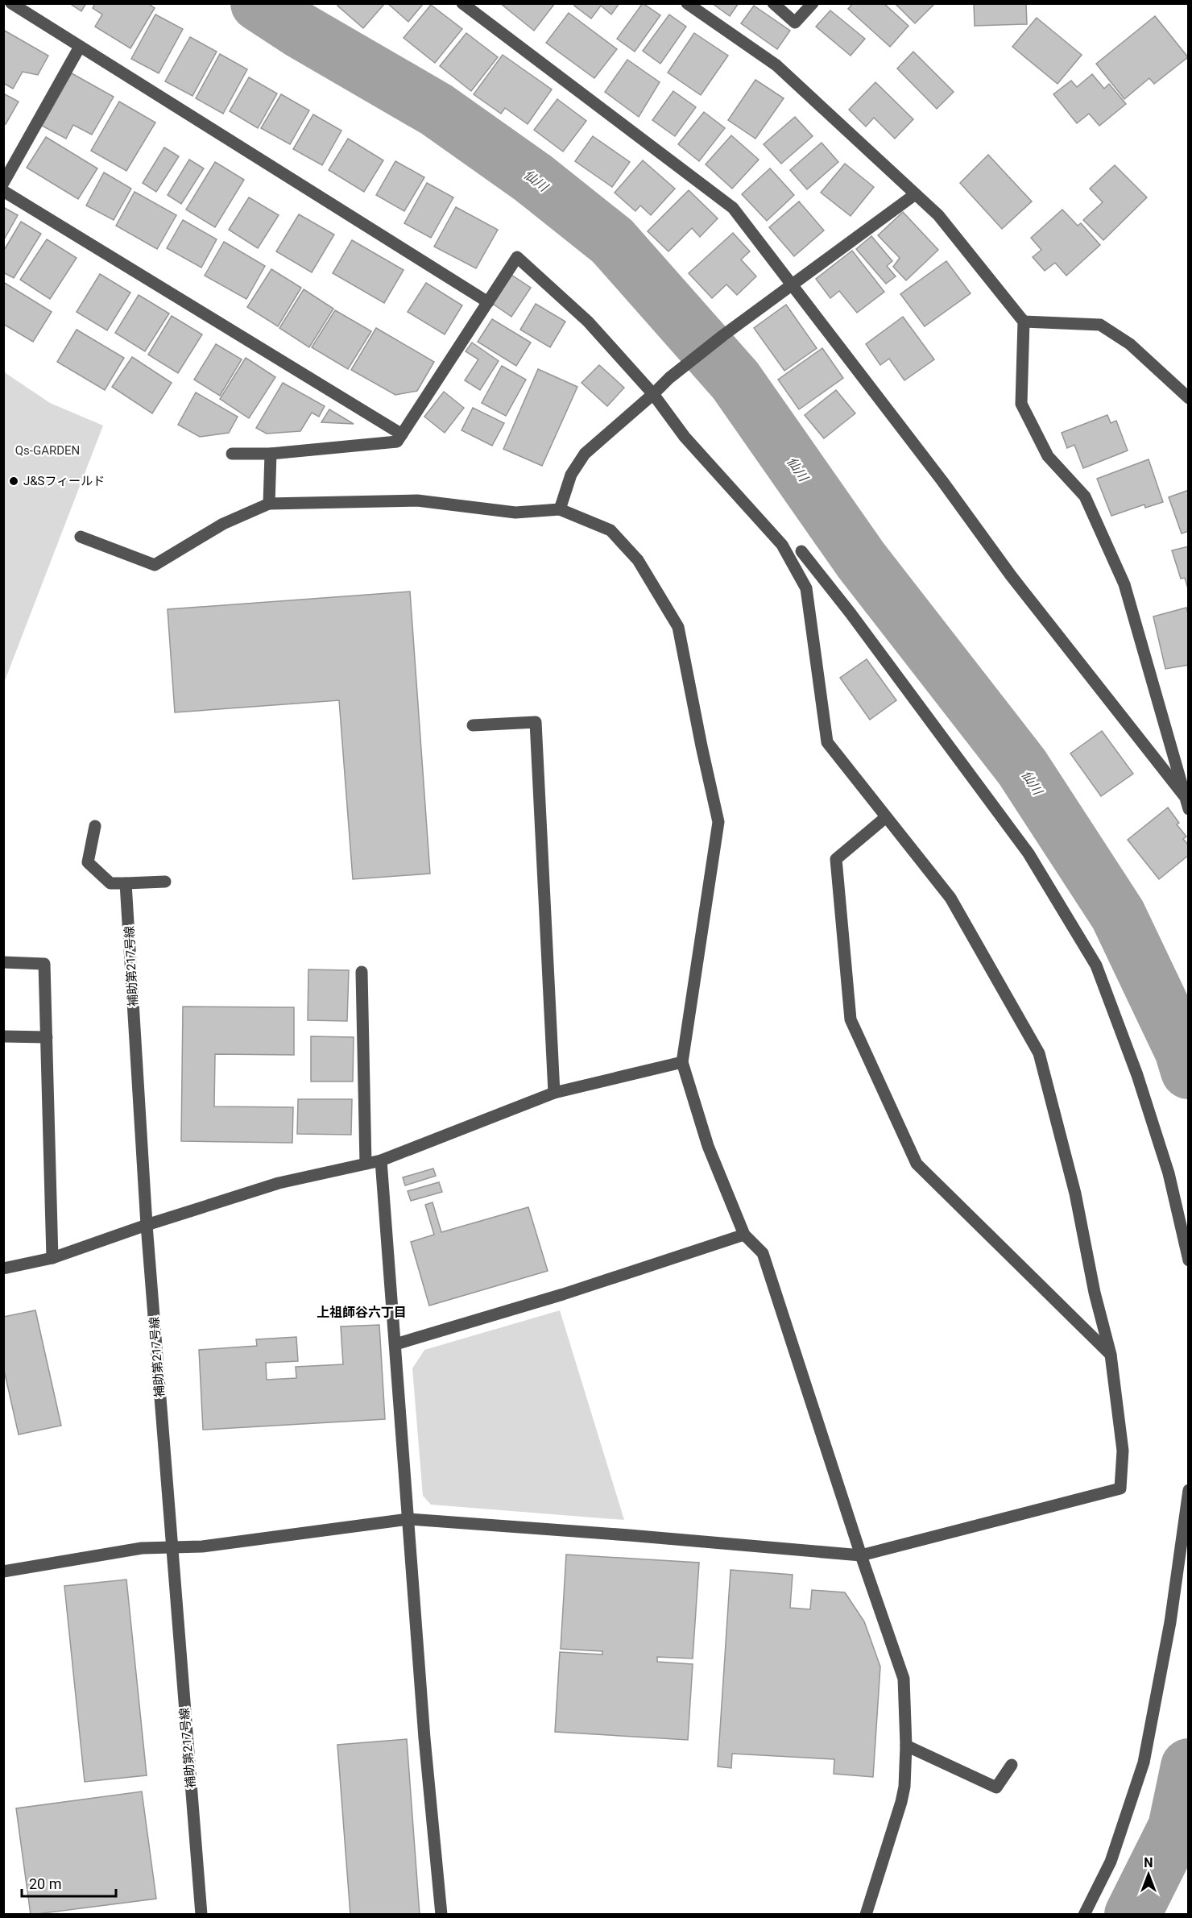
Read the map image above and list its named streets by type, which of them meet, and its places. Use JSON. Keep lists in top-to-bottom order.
{
  "streets": {
    "street": ["補助第217号線"]
  },
  "districts": ["上祖師谷六丁目"],
  "water": ["仙川"],
  "parks": ["Qs-GARDEN"],
  "places": ["J&Sフィールド"],
  "scale_bar": "20 m",
  "north": "top"
}
